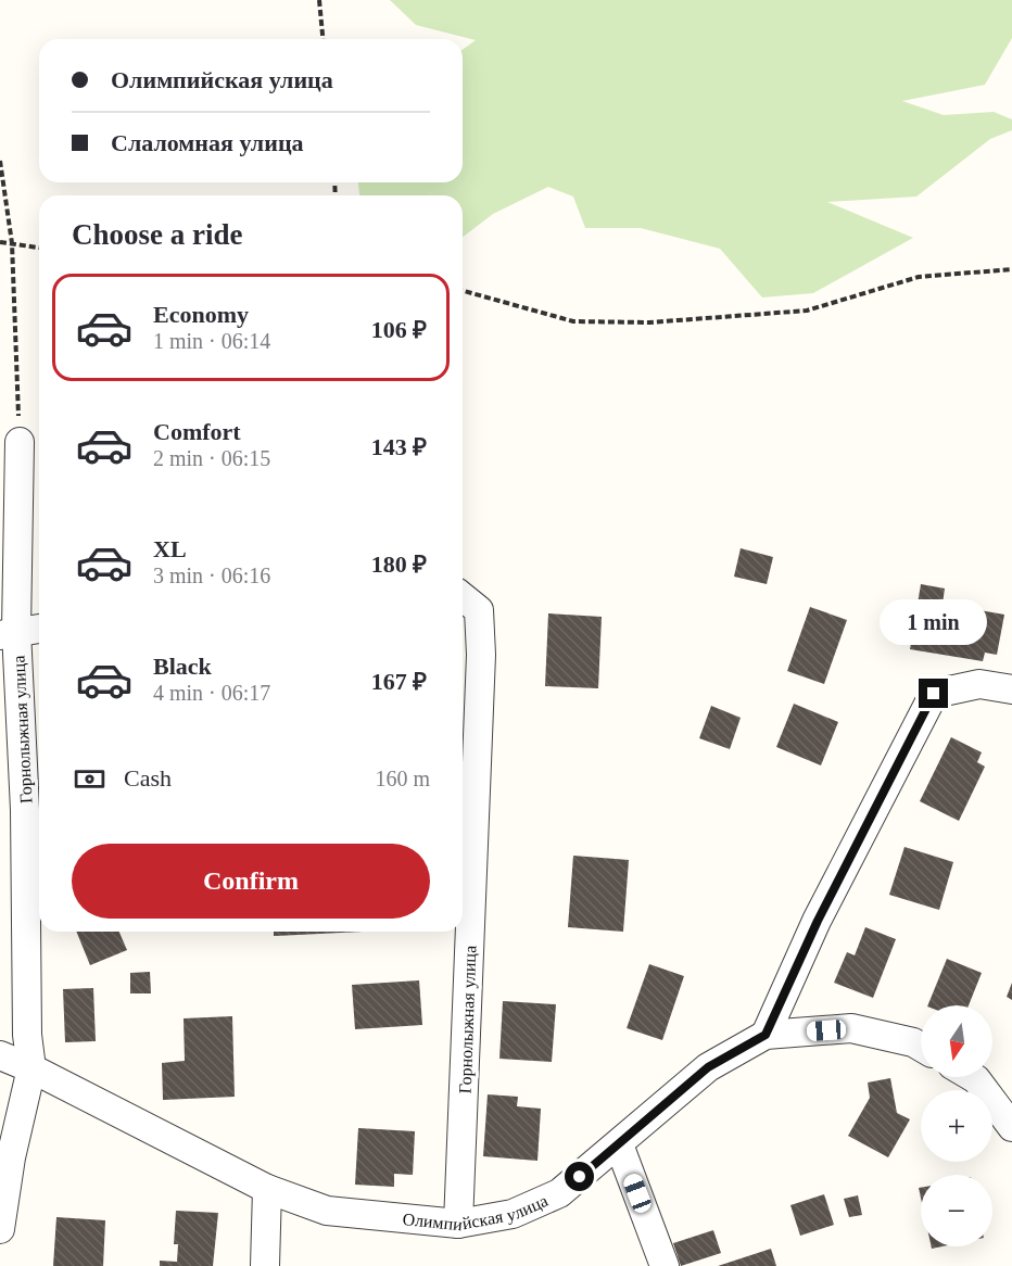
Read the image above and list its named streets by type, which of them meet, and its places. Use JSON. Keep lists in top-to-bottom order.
{
  "streets": {
    "street": ["Горнолыжная улица", "Олимпийская улица"]
  },
  "crossings": [
    ["Горнолыжная улица", "Олимпийская улица"]
  ],
  "north": "bottom",
  "page": {
    "banner": ["Олимпийская улица", "Слаломная улица"],
    "heading": "Choose a ride",
    "list": [
      {
        "name": "Economy",
        "note": "1 min · 06:14",
        "value": "106 ₽"
      },
      {
        "name": "Comfort",
        "note": "2 min · 06:15",
        "value": "143 ₽"
      },
      {
        "name": "XL",
        "note": "3 min · 06:16",
        "value": "180 ₽"
      },
      {
        "name": "Black",
        "note": "4 min · 06:17",
        "value": "167 ₽"
      }
    ],
    "bubble": "1 min",
    "pay": ["Cash", "160 m"],
    "buttons": "Confirm",
    "map_buttons": ["+", "−"]
  }
}
